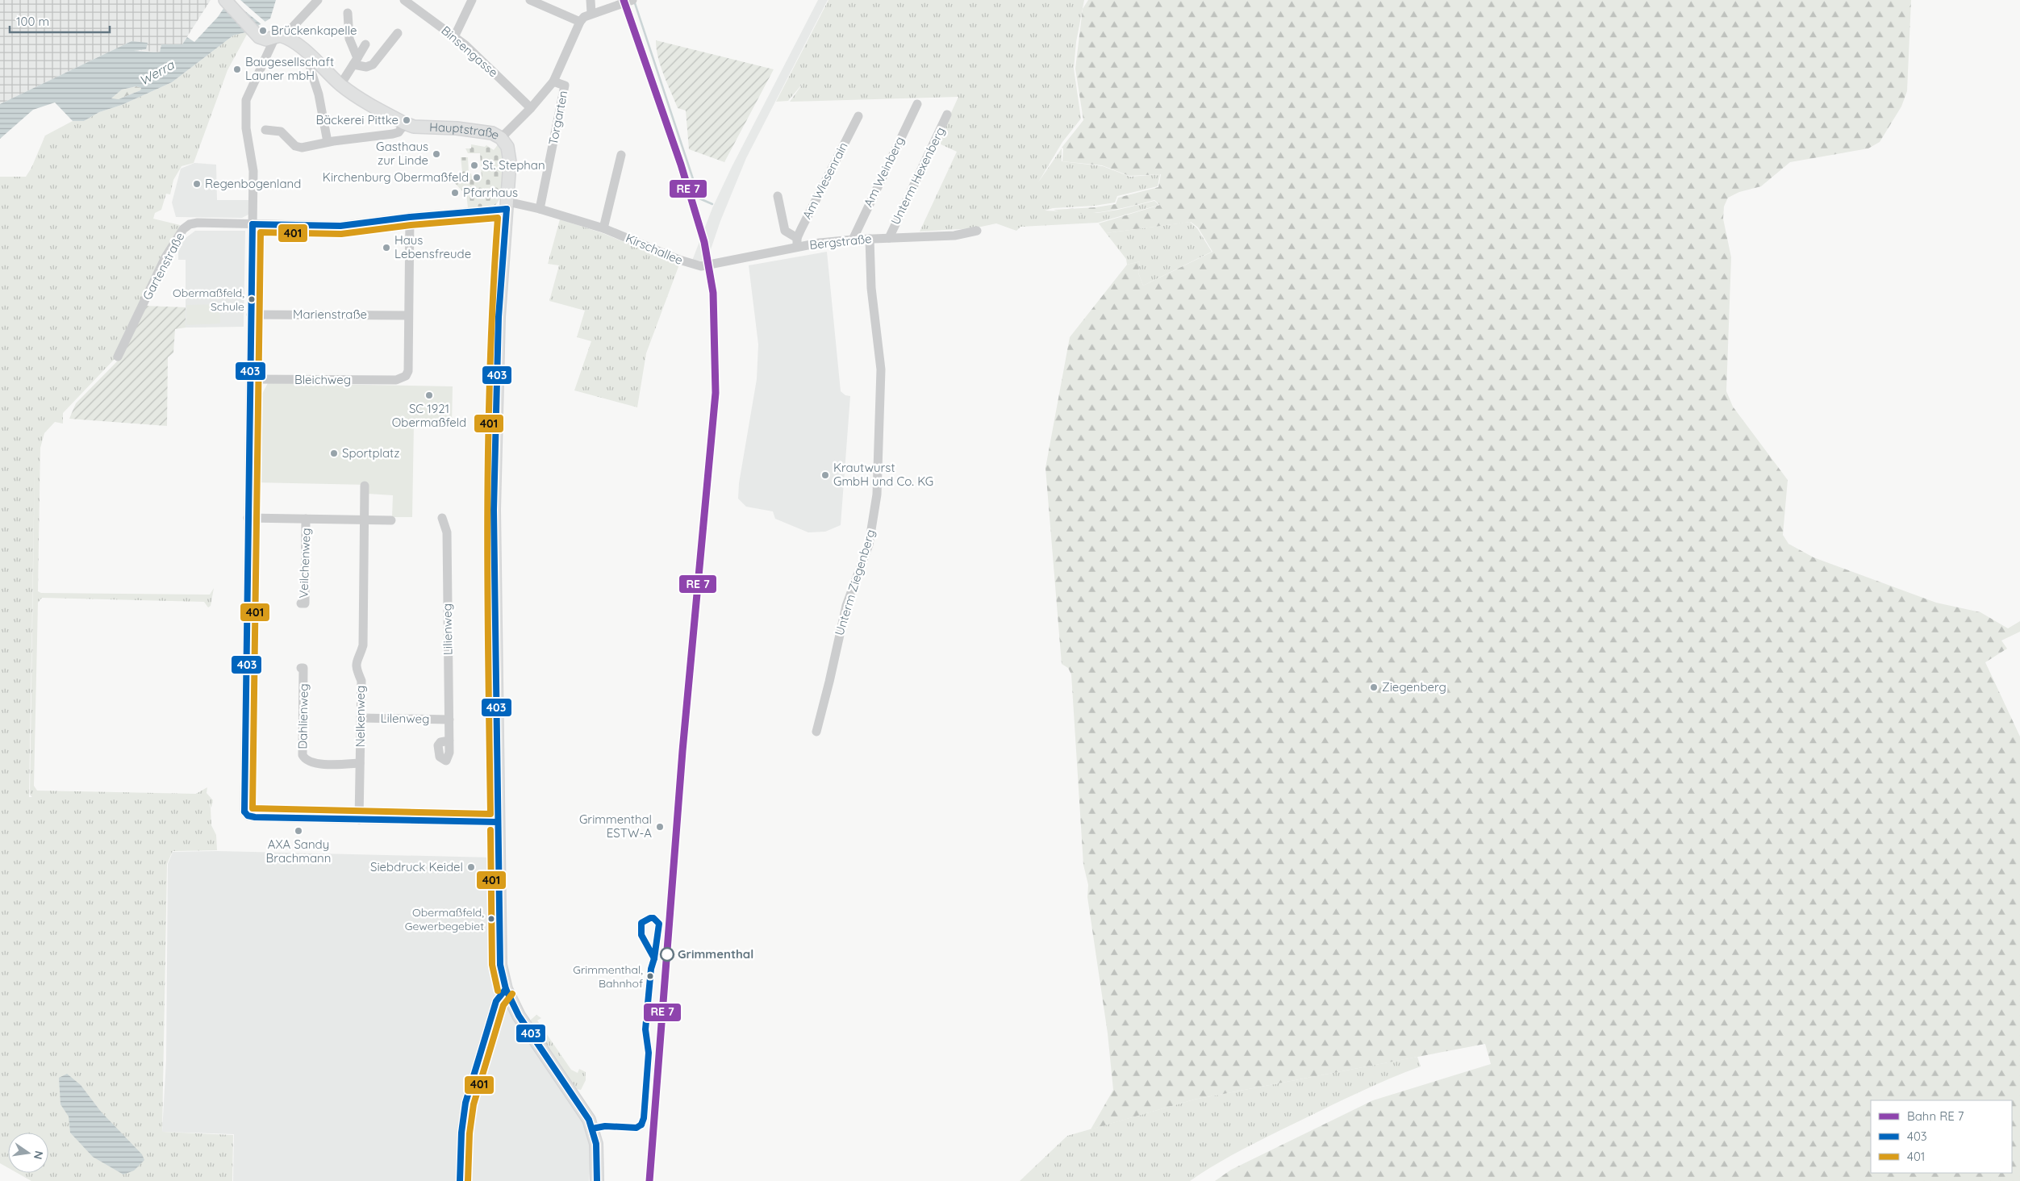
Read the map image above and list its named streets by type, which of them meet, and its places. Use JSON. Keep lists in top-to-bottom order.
{
  "streets": {
    "main road": ["Hauptstraße"],
    "street": [
      "Binsengasse",
      "Torgarten",
      "Am Weinberg",
      "Unterm Hexenberg",
      "Am Wiesenrain",
      "Bergstraße",
      "Kirschallee",
      "Gartenstraße",
      "Marienstraße",
      "Bleichweg",
      "Veilchenweg",
      "Unterm Ziegenberg",
      "Lilienweg",
      "Dahlienweg",
      "Nelkenweg",
      "Lilenweg"
    ]
  },
  "crossings": [
    ["Torgarten", "Kirschallee"],
    ["Hauptstraße", "Kirschallee"],
    ["Hauptstraße", "Gartenstraße"],
    ["Am Weinberg", "Bergstraße"],
    ["Unterm Hexenberg", "Bergstraße"],
    ["Am Wiesenrain", "Bergstraße"],
    ["Bergstraße", "Kirschallee"],
    ["Bergstraße", "Unterm Ziegenberg"],
    ["Kirschallee", "Gartenstraße"],
    ["Marienstraße", "Bleichweg"],
    ["Lilienweg", "Lilenweg"],
    ["Dahlienweg", "Nelkenweg"],
    ["Nelkenweg", "Lilenweg"]
  ],
  "water": ["Werra"],
  "places": [
    "Brückenkapelle",
    "Baugesellschaft Launer mbH",
    "Bäckerei Pittke",
    "Gasthaus zur Linde",
    "St. Stephan",
    "Kirchenburg Obermaßfeld",
    "Regenbogenland",
    "Pfarrhaus",
    "Haus Lebensfreude",
    "Obermaßfeld, Schule",
    "SC 1921 Obermaßfeld",
    "Sportplatz",
    "Krautwurst GmbH und Co. KG",
    "Ziegenberg",
    "Grimmenthal ESTW-A",
    "AXA Sandy Brachmann",
    "Siebdruck Keidel",
    "Obermaßfeld, Gewerbegebiet",
    "Grimmenthal",
    "Grimmenthal, Bahnhof"
  ],
  "lines": ["transit line 403", "transit line 401"],
  "legend": ["Bahn RE 7", "403", "401"],
  "scale_bar": "100 m",
  "north": "right"
}
